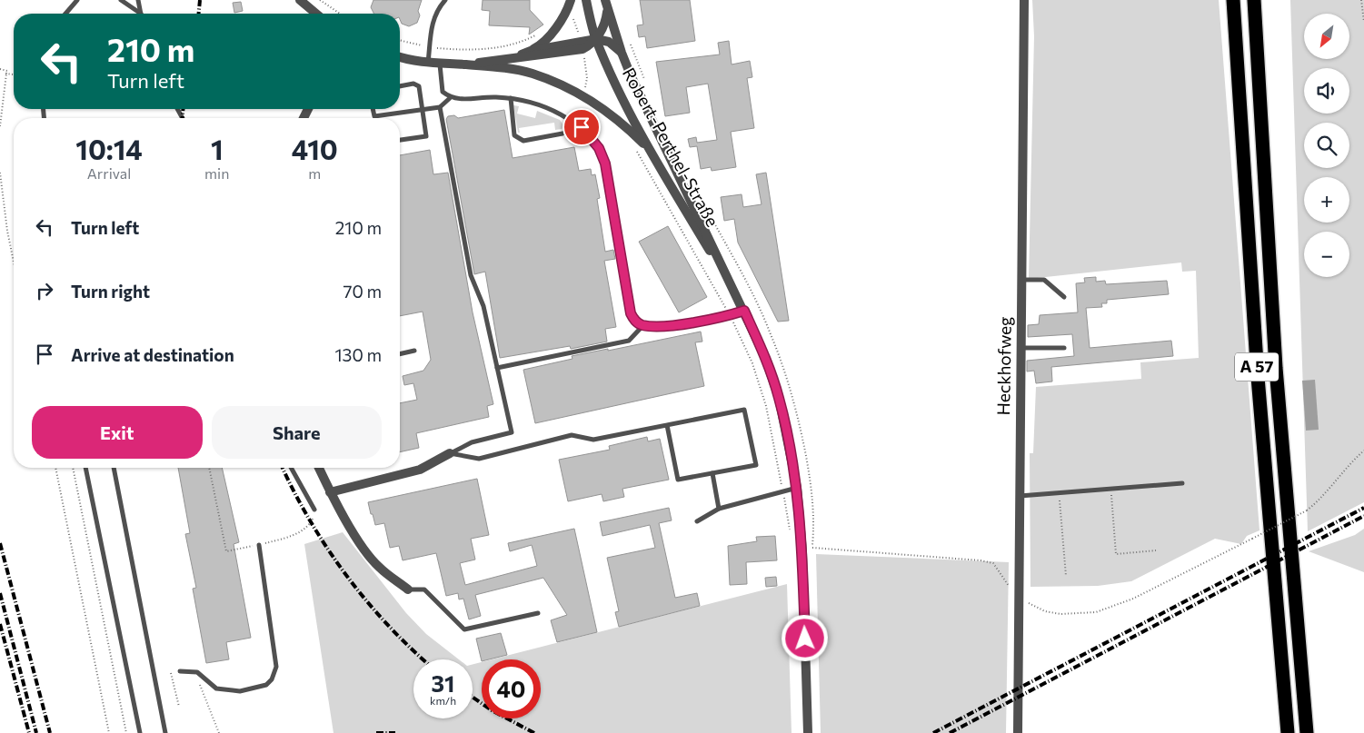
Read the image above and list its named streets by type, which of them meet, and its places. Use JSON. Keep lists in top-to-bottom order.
{
  "streets": {
    "highway": ["A 57"],
    "street": ["Robert-Perthel-Straße", "Heckhofweg"]
  },
  "north": "bottom left",
  "page": {
    "map_buttons": ["+", "−"],
    "turn": ["210 m", "Turn left"],
    "eta": [
      "10:14",
      "Arrival",
      "1",
      "min",
      "410",
      "m"
    ],
    "list": [
      {
        "name": "Turn left",
        "value": "210 m"
      },
      {
        "name": "Turn right",
        "value": "70 m"
      },
      {
        "name": "Arrive at destination",
        "value": "130 m"
      }
    ],
    "buttons": ["Exit", "Share"],
    "speed": "31 km/h",
    "limit": "40"
  }
}
